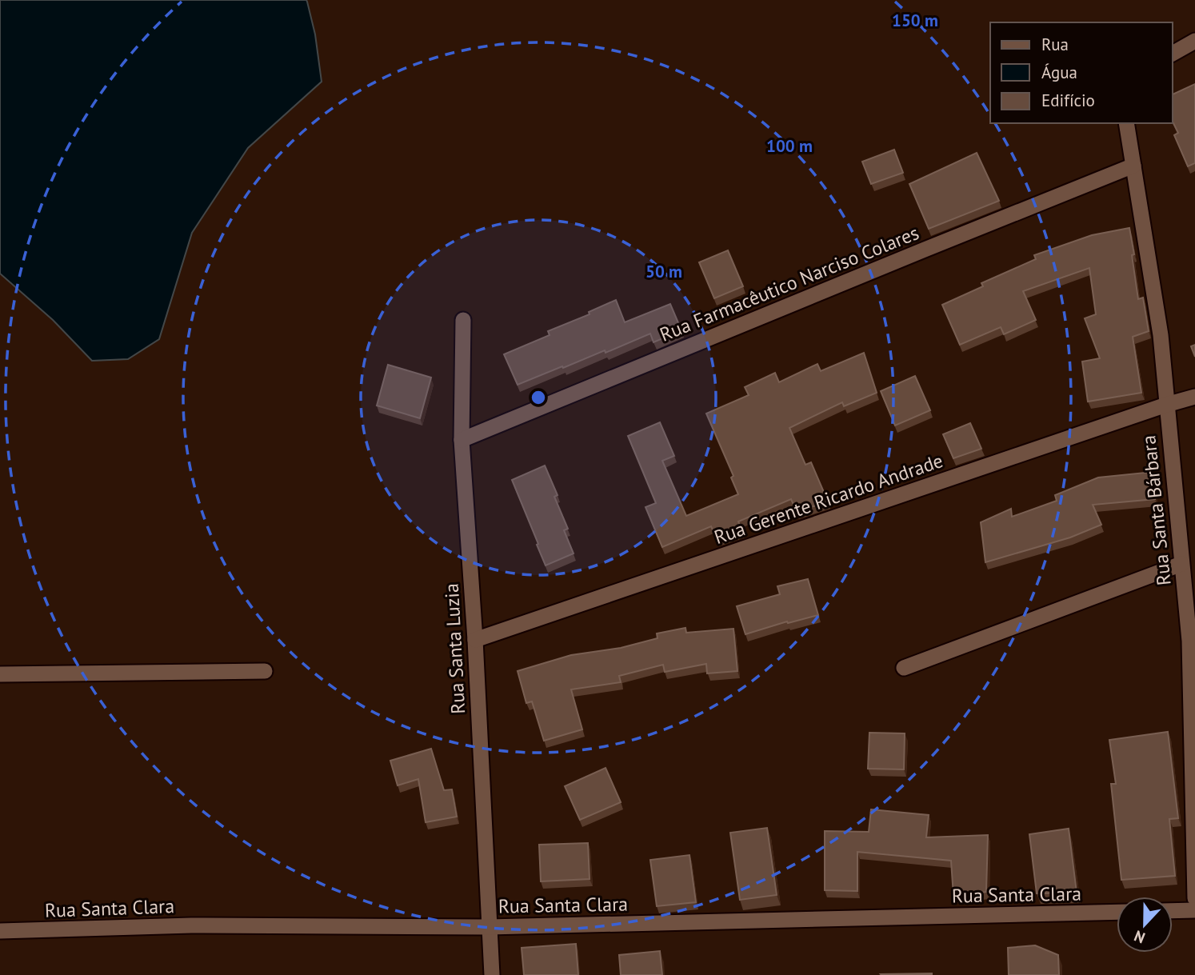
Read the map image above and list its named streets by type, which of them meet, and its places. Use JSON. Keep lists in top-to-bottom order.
{
  "streets": {
    "street": [
      "Rua Farmacêutico Narciso Colares",
      "Rua Gerente Ricardo Andrade",
      "Rua Santa Bárbara",
      "Rua Santa Luzia",
      "Rua Santa Clara"
    ]
  },
  "crossings": [
    ["Rua Farmacêutico Narciso Colares", "Rua Santa Bárbara"],
    ["Rua Farmacêutico Narciso Colares", "Rua Santa Luzia"],
    ["Rua Gerente Ricardo Andrade", "Rua Santa Bárbara"],
    ["Rua Gerente Ricardo Andrade", "Rua Santa Luzia"],
    ["Rua Santa Luzia", "Rua Santa Clara"]
  ],
  "legend": ["Rua", "Água", "Edifício"],
  "north": "bottom",
  "rings": ["150 m", "100 m", "50 m"]
}
